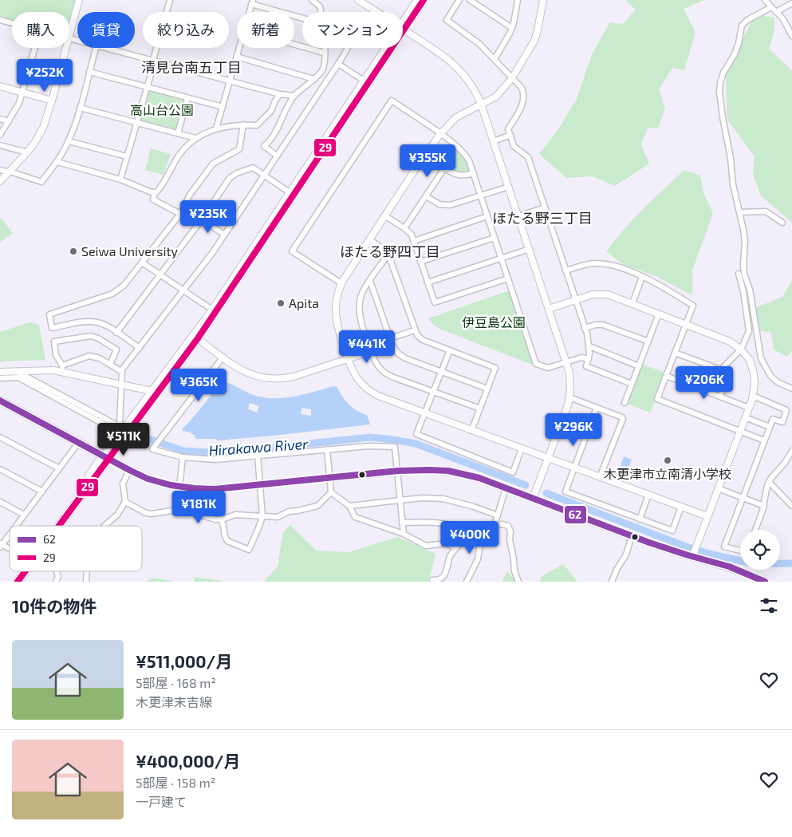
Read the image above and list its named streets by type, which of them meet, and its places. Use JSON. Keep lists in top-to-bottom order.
{
  "districts": ["清見台南五丁目", "ほたる野三丁目", "ほたる野四丁目"],
  "water": ["Hirakawa River"],
  "parks": ["高山台公園", "伊豆島公園"],
  "places": ["Seiwa University", "Apita", "木更津市立南清小学校"],
  "lines": ["transit line 29", "transit line 62"],
  "legend": ["62", "29"],
  "page": {
    "chip": [
      "購入",
      "賃貸",
      "絞り込み",
      "新着",
      "マンション"
    ],
    "price": [
      "¥252K",
      "¥355K",
      "¥235K",
      "¥441K",
      "¥206K",
      "¥365K",
      "¥296K",
      "¥511K",
      "¥181K",
      "¥400K"
    ],
    "heading": "10件の物件",
    "list": [
      {
        "name": "¥511,000/月",
        "note": "5部屋 · 168 m² · 木更津末吉線"
      },
      {
        "name": "¥400,000/月",
        "note": "5部屋 · 158 m² · 一戸建て"
      }
    ]
  }
}
